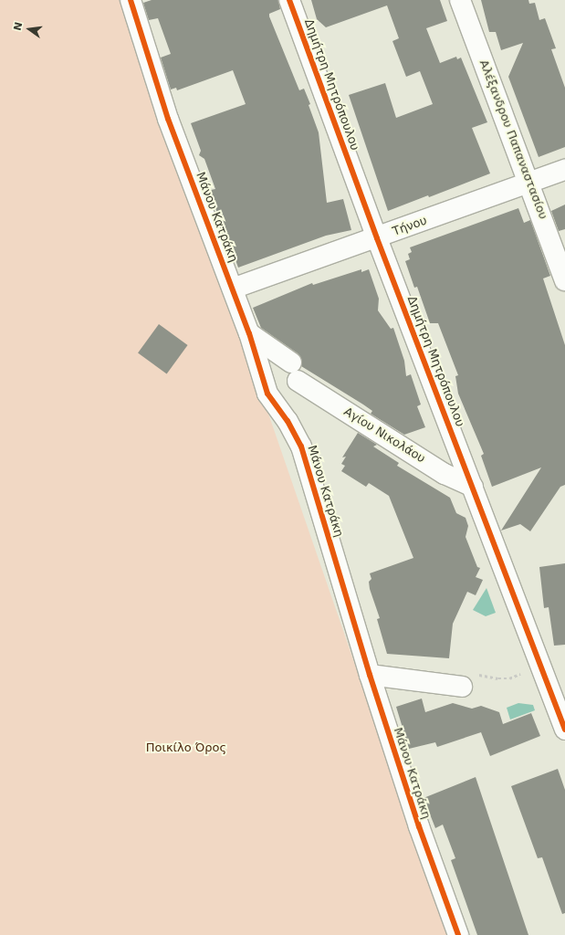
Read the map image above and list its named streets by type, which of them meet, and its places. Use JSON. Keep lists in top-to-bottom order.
{
  "streets": {
    "street": [
      "Δημήτρη Μητρόπουλου",
      "Αλέξανδρου Παπαναστασίου",
      "Μάνου Κατράκη",
      "Τήνου",
      "Αγίου Νικολάου"
    ]
  },
  "crossings": [
    ["Δημήτρη Μητρόπουλου", "Τήνου"],
    ["Δημήτρη Μητρόπουλου", "Αγίου Νικολάου"],
    ["Αλέξανδρου Παπαναστασίου", "Τήνου"],
    ["Μάνου Κατράκη", "Τήνου"]
  ],
  "parks": ["Ποικίλο Όρος"],
  "north": "left"
}
